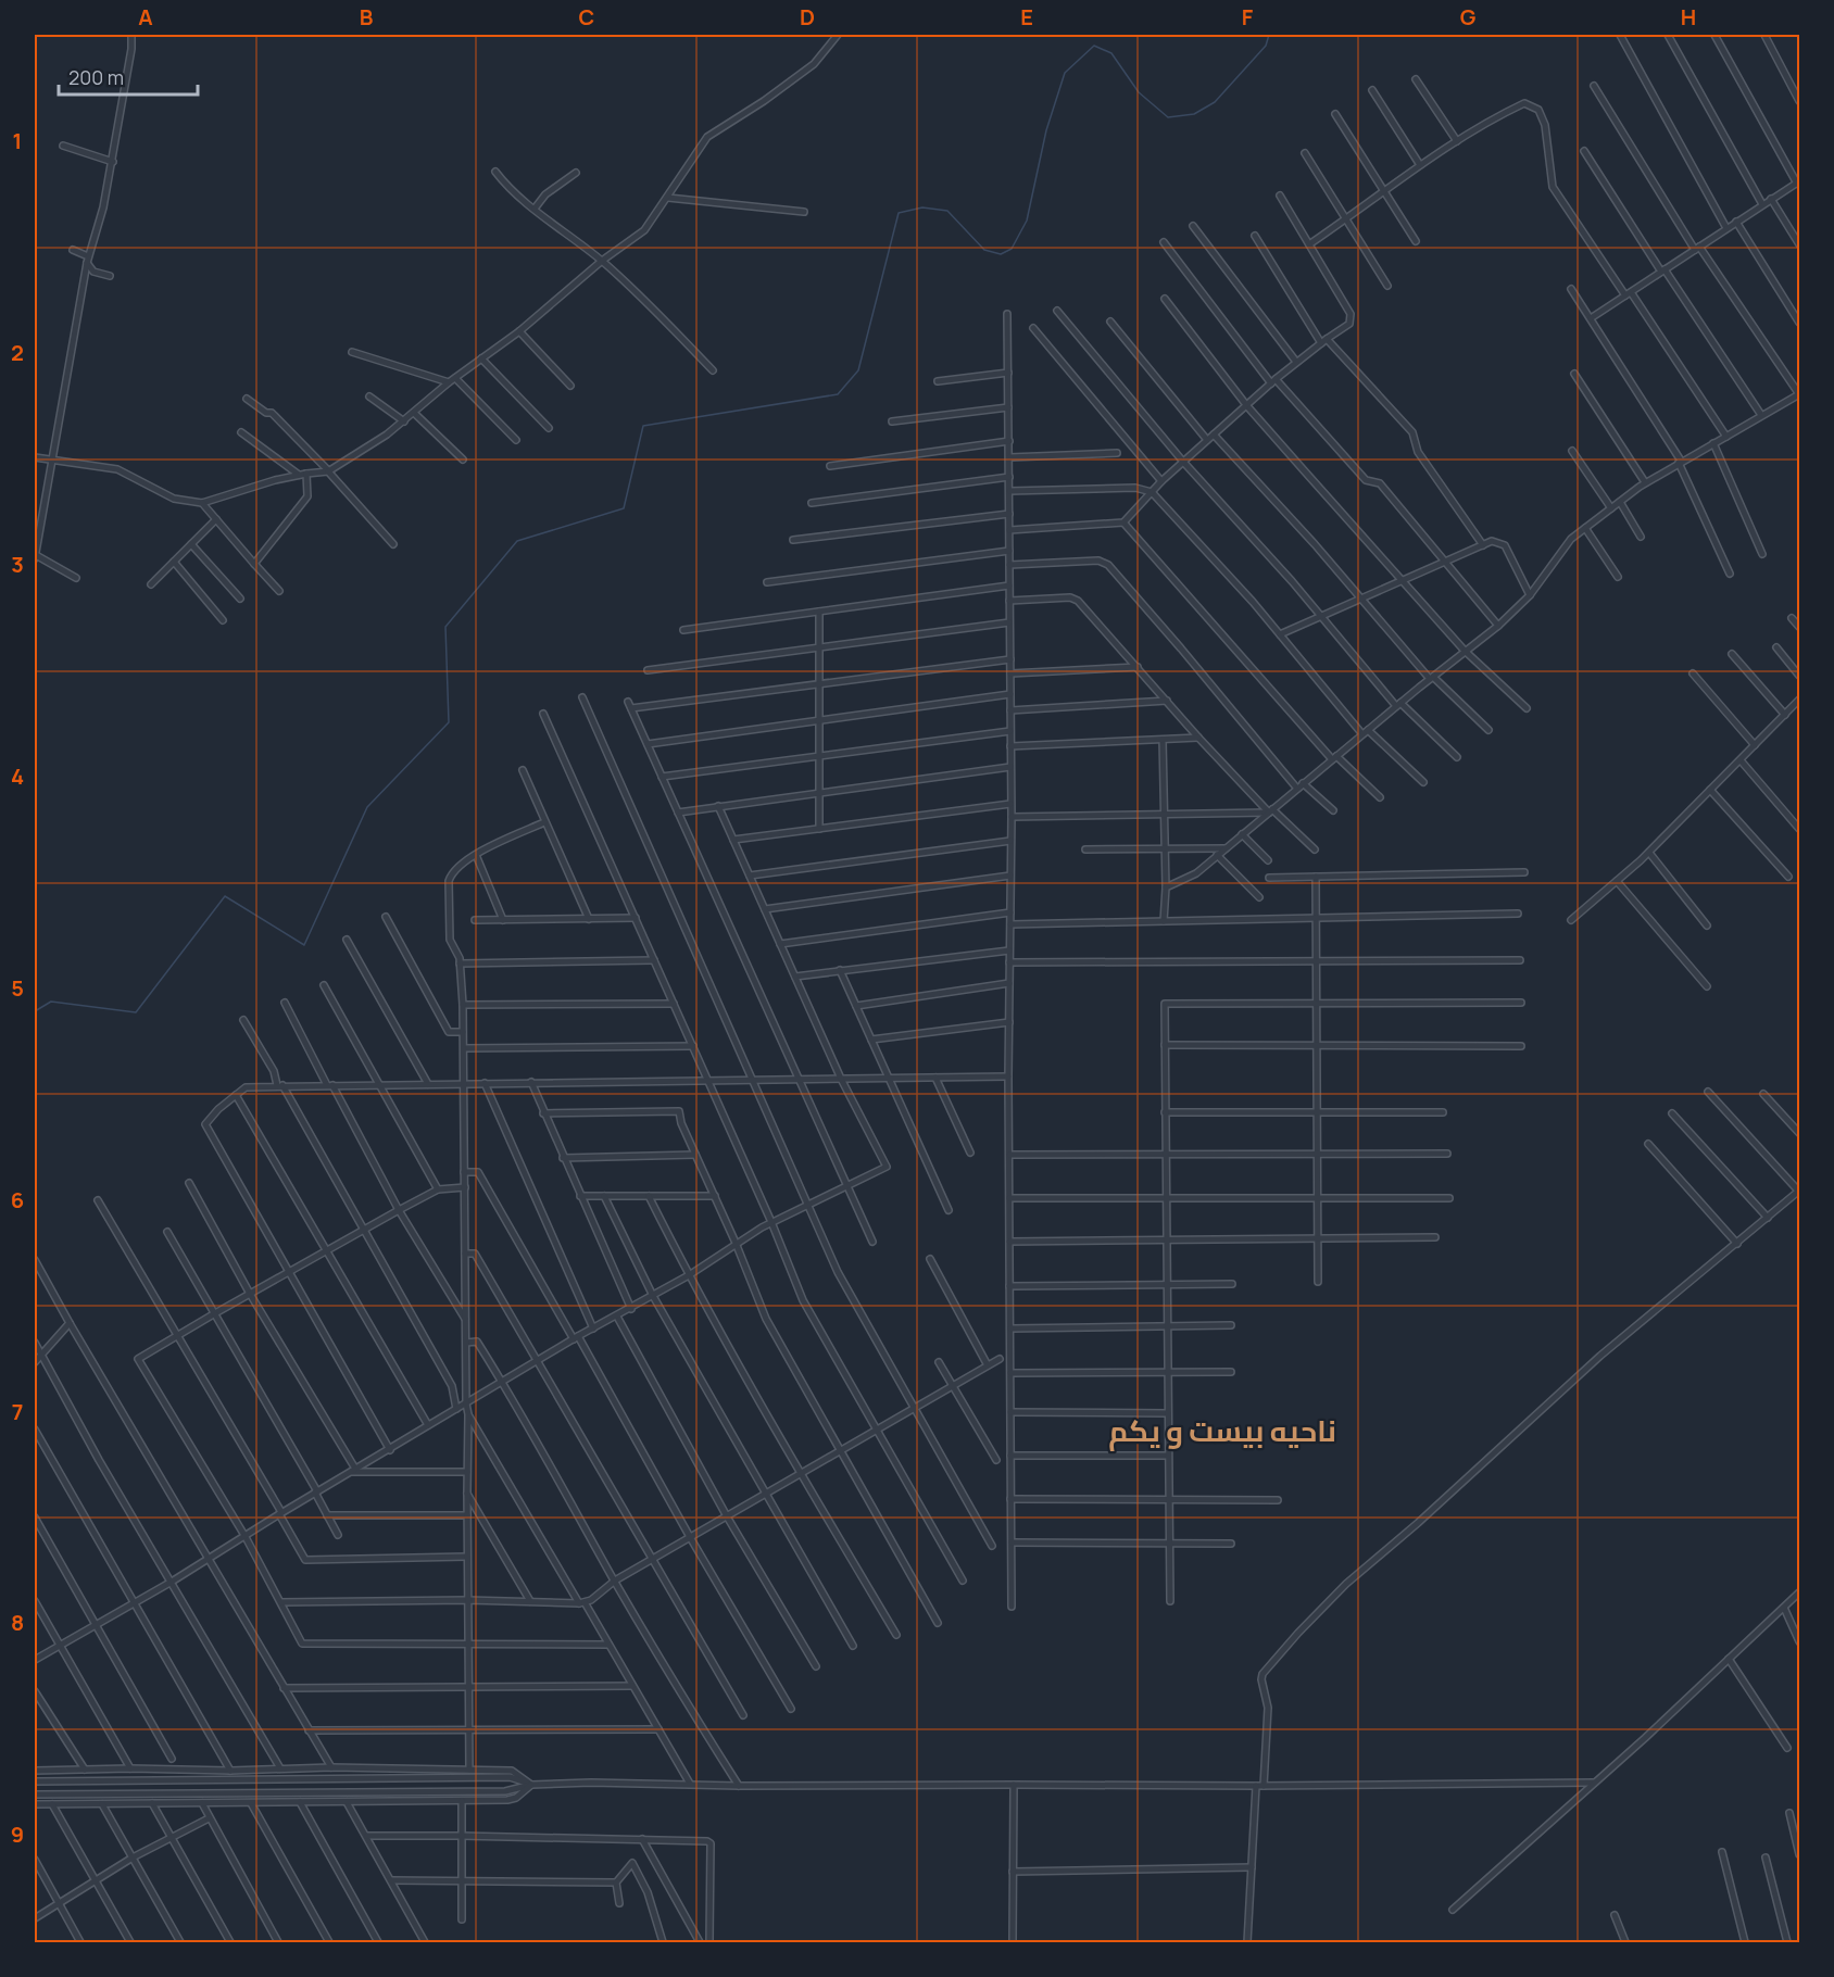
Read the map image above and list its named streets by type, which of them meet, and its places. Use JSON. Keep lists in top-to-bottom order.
{
  "districts": ["ناحیه بیست و یکم"],
  "scale_bar": "200 m",
  "grid": {
    "columns": [
      "A",
      "B",
      "C",
      "D",
      "E",
      "F",
      "G",
      "H"
    ],
    "rows": [
      "1",
      "2",
      "3",
      "4",
      "5",
      "6",
      "7",
      "8",
      "9"
    ]
  }
}
